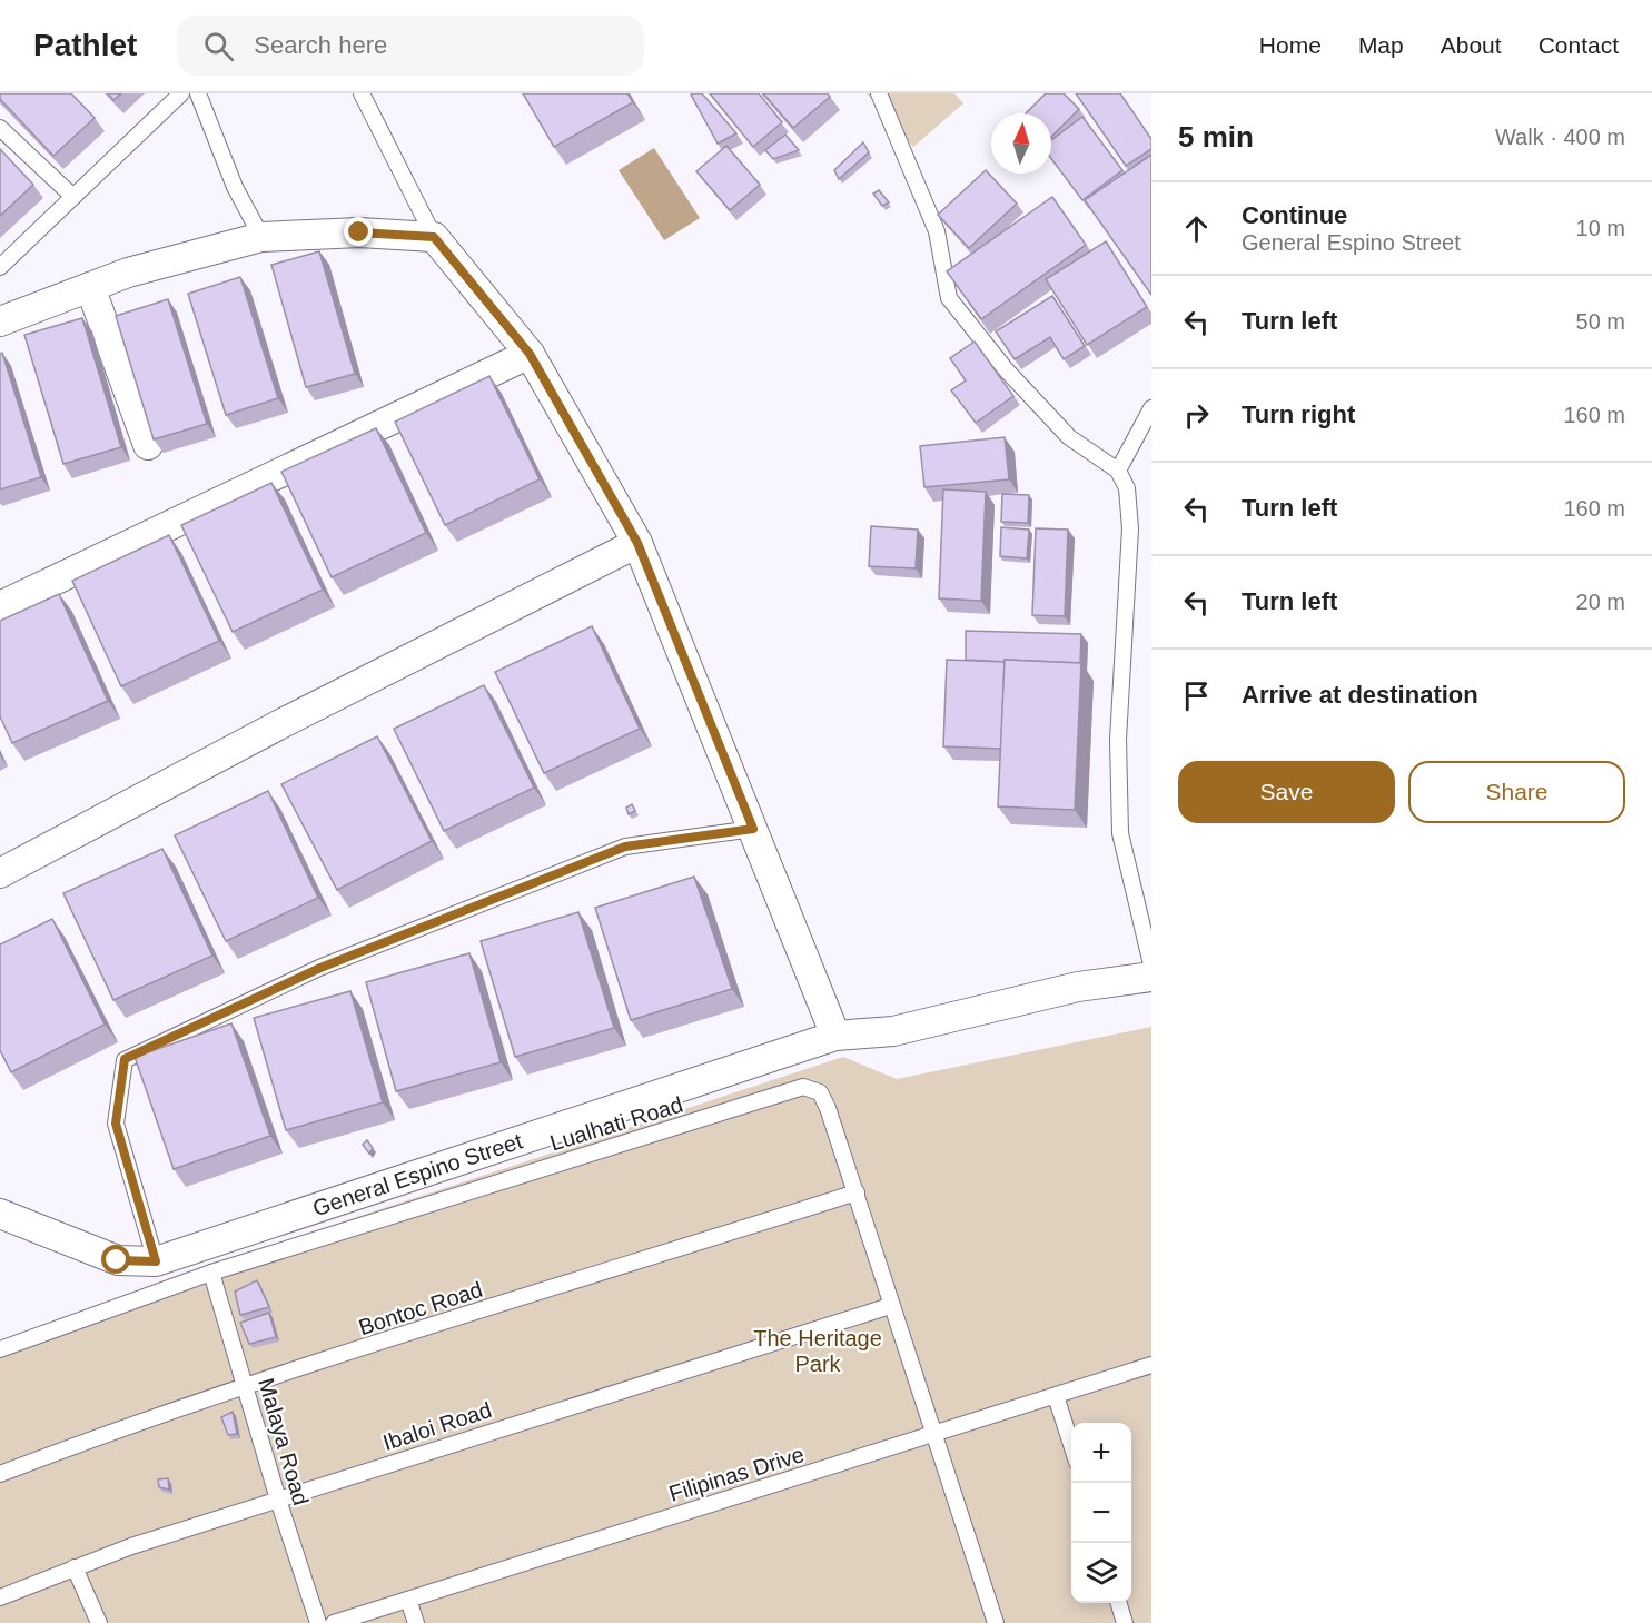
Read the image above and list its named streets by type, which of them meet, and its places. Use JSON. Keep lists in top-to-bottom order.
{
  "streets": {
    "street": ["General Espino Street"],
    "lane": [
      "Lualhati Road",
      "Bontoc Road",
      "Ibaloi Road",
      "Malaya Road",
      "Filipinas Drive"
    ]
  },
  "crossings": [
    ["Lualhati Road", "Bontoc Road"],
    ["Lualhati Road", "Ibaloi Road"],
    ["Lualhati Road", "Malaya Road"],
    ["Lualhati Road", "Filipinas Drive"],
    ["Bontoc Road", "Malaya Road"],
    ["Ibaloi Road", "Malaya Road"]
  ],
  "parks": ["The Heritage Park"],
  "north": "top",
  "page": {
    "header": "Pathlet",
    "search": "Search here",
    "nav": [
      "Home",
      "Map",
      "About",
      "Contact"
    ],
    "heading": ["5 min", "Walk · 400 m"],
    "list": [
      ["Continue", "General Espino Street", "10 m"],
      ["Turn left", "50 m"],
      ["Turn right", "160 m"],
      ["Turn left", "160 m"],
      ["Turn left", "20 m"],
      "Arrive at destination"
    ],
    "buttons": ["Save", "Share"],
    "map_buttons": ["+", "−"]
  }
}
